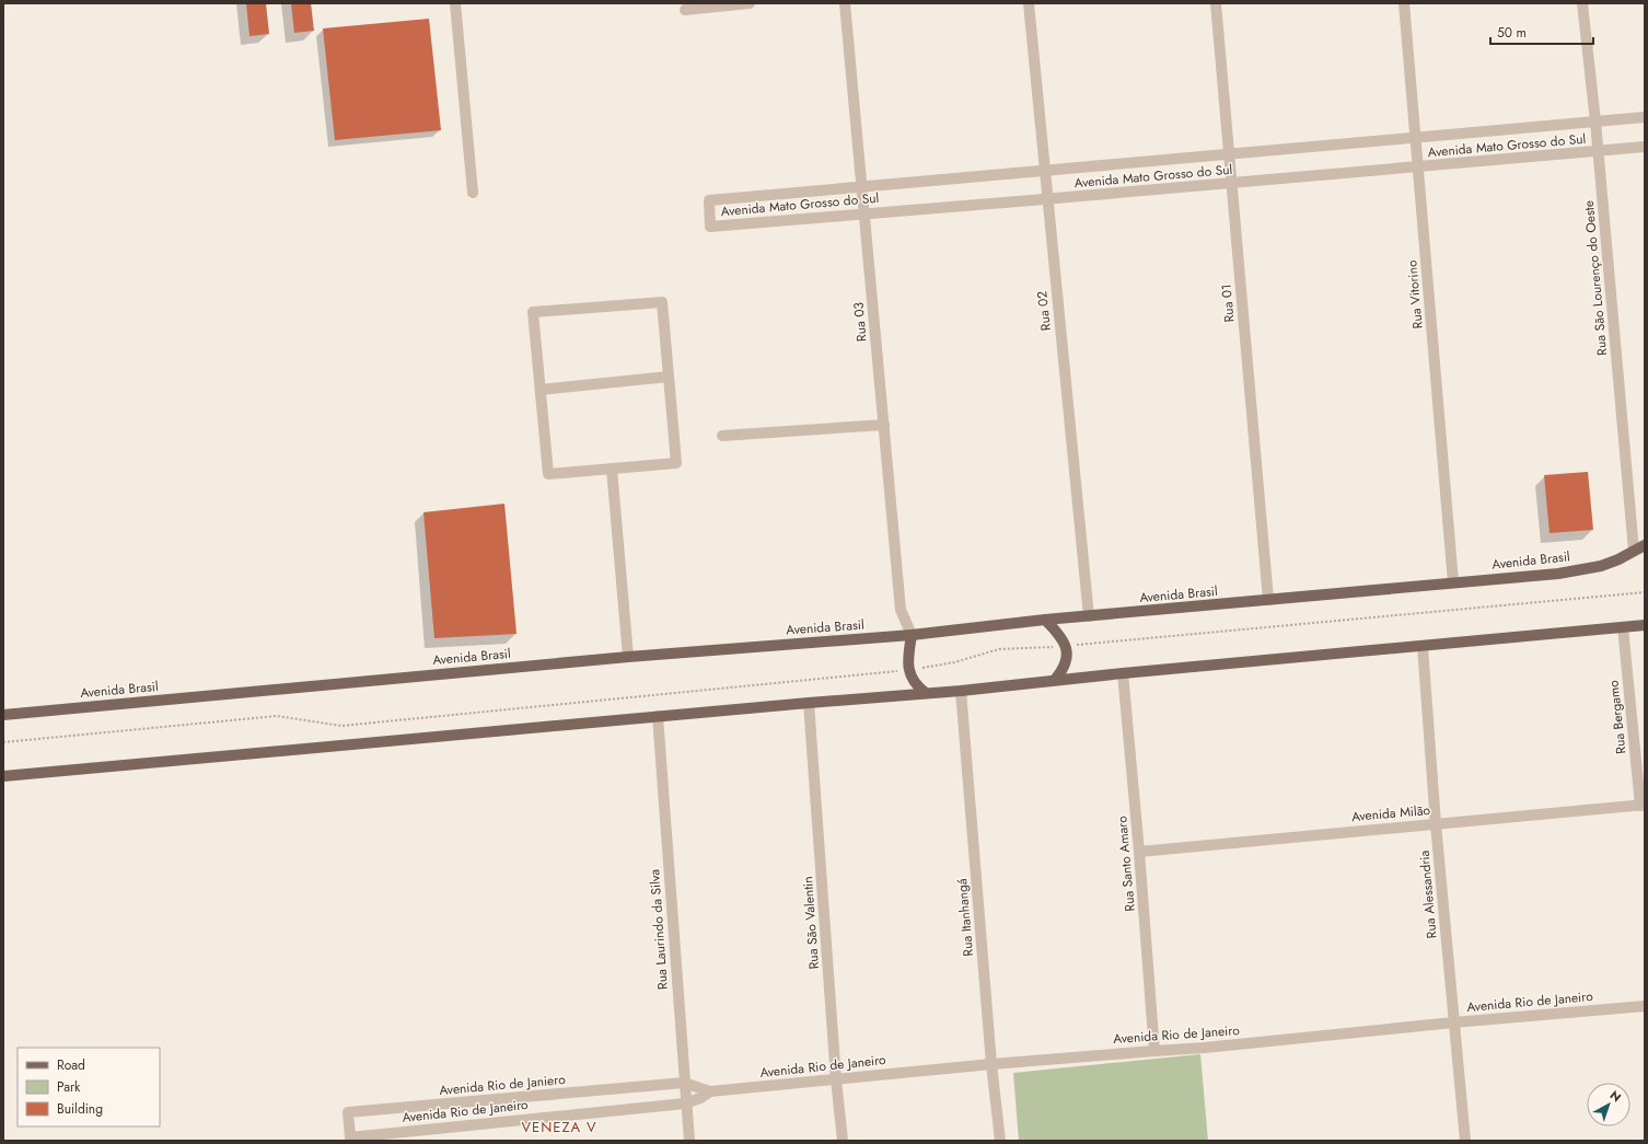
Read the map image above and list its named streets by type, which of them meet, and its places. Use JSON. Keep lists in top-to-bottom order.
{
  "streets": {
    "main road": ["Avenida Brasil"],
    "street": [
      "Avenida Mato Grosso do Sul",
      "Rua São Lourenço do Oeste",
      "Rua Vitorino",
      "Rua 01",
      "Rua 02",
      "Rua 03",
      "Rua Bergamo",
      "Avenida Milão",
      "Rua Santo Amaro",
      "Rua Alessandria",
      "Rua Itanhangá",
      "Rua São Valentin",
      "Rua Laurindo da Silva",
      "Avenida Rio de Janeiro",
      "Avenida Rio de Janiero"
    ]
  },
  "crossings": [
    ["Avenida Mato Grosso do Sul", "Rua São Lourenço do Oeste"],
    ["Avenida Mato Grosso do Sul", "Rua Vitorino"],
    ["Avenida Mato Grosso do Sul", "Rua 01"],
    ["Avenida Mato Grosso do Sul", "Rua 02"],
    ["Avenida Mato Grosso do Sul", "Rua 03"],
    ["Rua São Lourenço do Oeste", "Avenida Brasil"],
    ["Rua Vitorino", "Avenida Brasil"],
    ["Rua 01", "Avenida Brasil"],
    ["Rua 02", "Avenida Brasil"],
    ["Rua 03", "Avenida Brasil"],
    ["Rua Bergamo", "Avenida Milão"],
    ["Avenida Milão", "Rua Santo Amaro"],
    ["Avenida Milão", "Rua Alessandria"],
    ["Rua Santo Amaro", "Avenida Rio de Janeiro"],
    ["Rua Alessandria", "Avenida Rio de Janeiro"],
    ["Rua Itanhangá", "Avenida Rio de Janeiro"],
    ["Rua São Valentin", "Avenida Rio de Janeiro"],
    ["Rua Laurindo da Silva", "Avenida Rio de Janeiro"],
    ["Rua Laurindo da Silva", "Avenida Rio de Janiero"],
    ["Avenida Rio de Janeiro", "Avenida Rio de Janiero"]
  ],
  "districts": ["VENEZA V"],
  "legend": ["Road", "Park", "Building"],
  "scale_bar": "50 m",
  "north": "top right"
}
